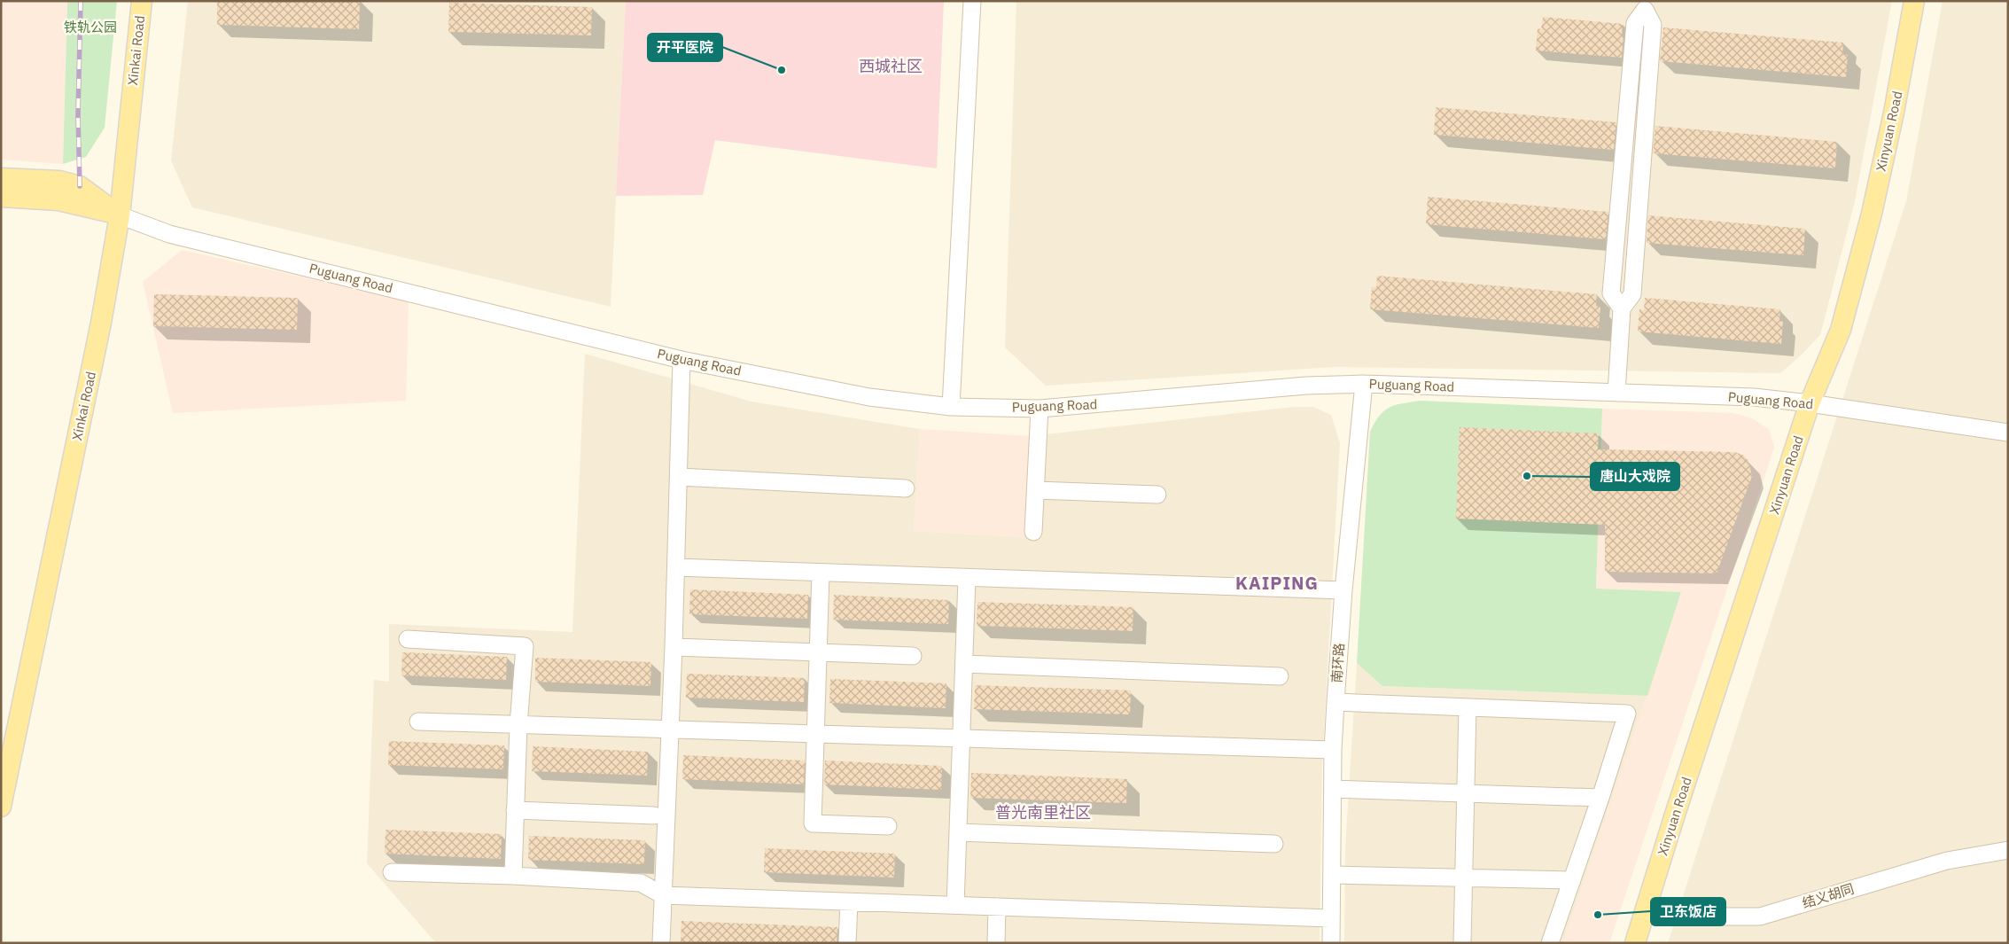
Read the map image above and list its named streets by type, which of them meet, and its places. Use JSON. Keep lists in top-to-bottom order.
{
  "streets": {
    "main road": ["Xinkai Road", "Xinyuan Road", "Puguang Road"],
    "street": ["南环路", "结义胡同"]
  },
  "crossings": [
    ["Xinkai Road", "Puguang Road"],
    ["Xinyuan Road", "Puguang Road"],
    ["Xinyuan Road", "结义胡同"],
    ["Puguang Road", "南环路"]
  ],
  "districts": ["西城社区", "KAIPING", "普光南里社区"],
  "parks": ["铁轨公园"],
  "places": ["开平医院", "唐山大戏院", "卫东饭店"]
}
